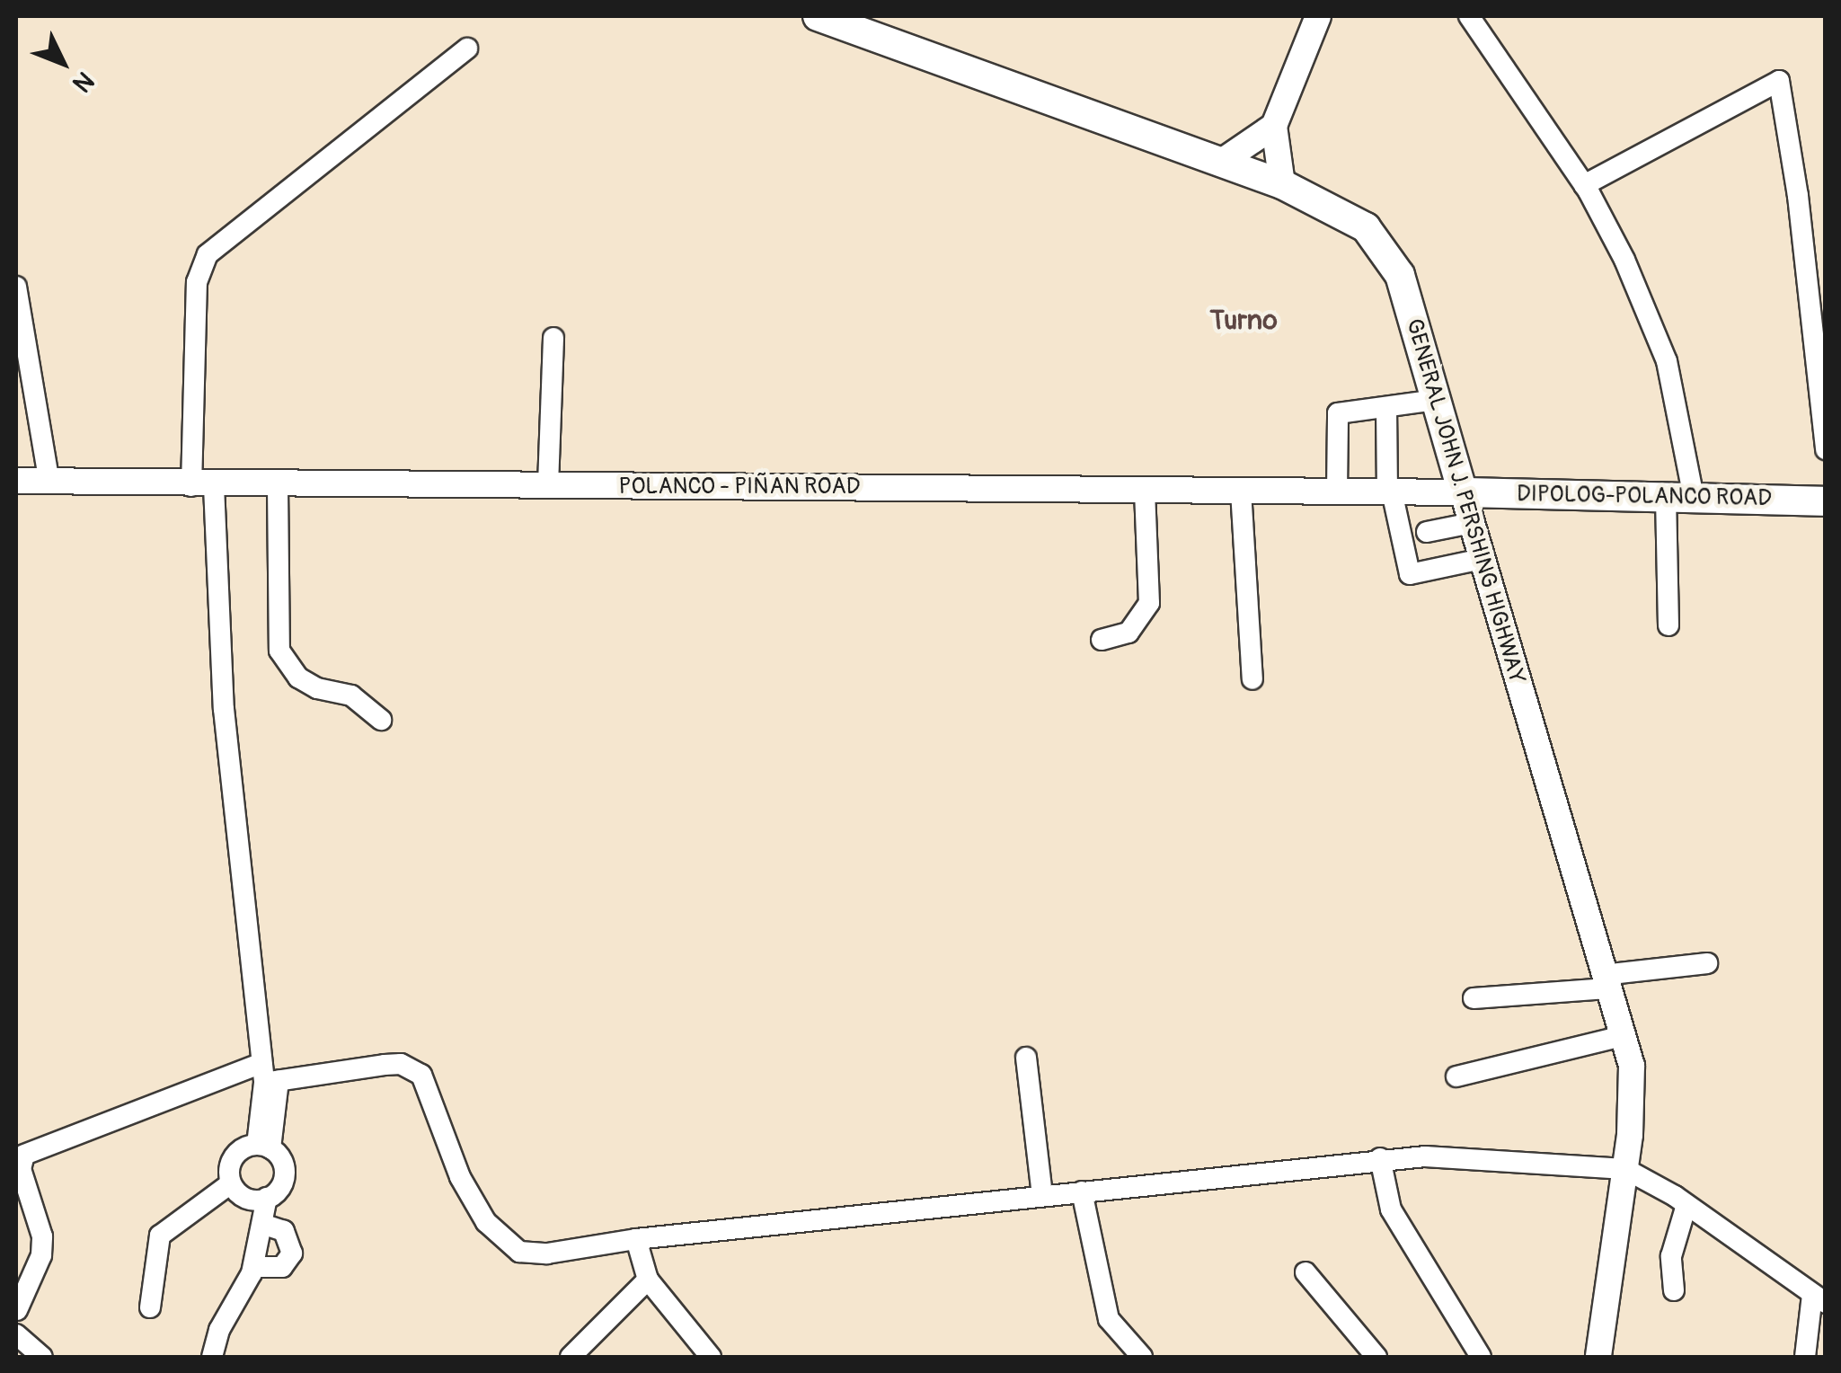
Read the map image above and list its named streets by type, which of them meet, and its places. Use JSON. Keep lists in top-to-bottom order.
{
  "streets": {
    "highway": ["DIPOLOG-POLANCO ROAD", "GENERAL JOHN J. PERSHING HIGHWAY"],
    "main road": ["POLANCO - PIÑAN ROAD"]
  },
  "crossings": [
    ["POLANCO - PIÑAN ROAD", "DIPOLOG-POLANCO ROAD"],
    ["POLANCO - PIÑAN ROAD", "GENERAL JOHN J. PERSHING HIGHWAY"],
    ["DIPOLOG-POLANCO ROAD", "GENERAL JOHN J. PERSHING HIGHWAY"]
  ],
  "districts": ["Turno"],
  "north": "bottom right"
}
